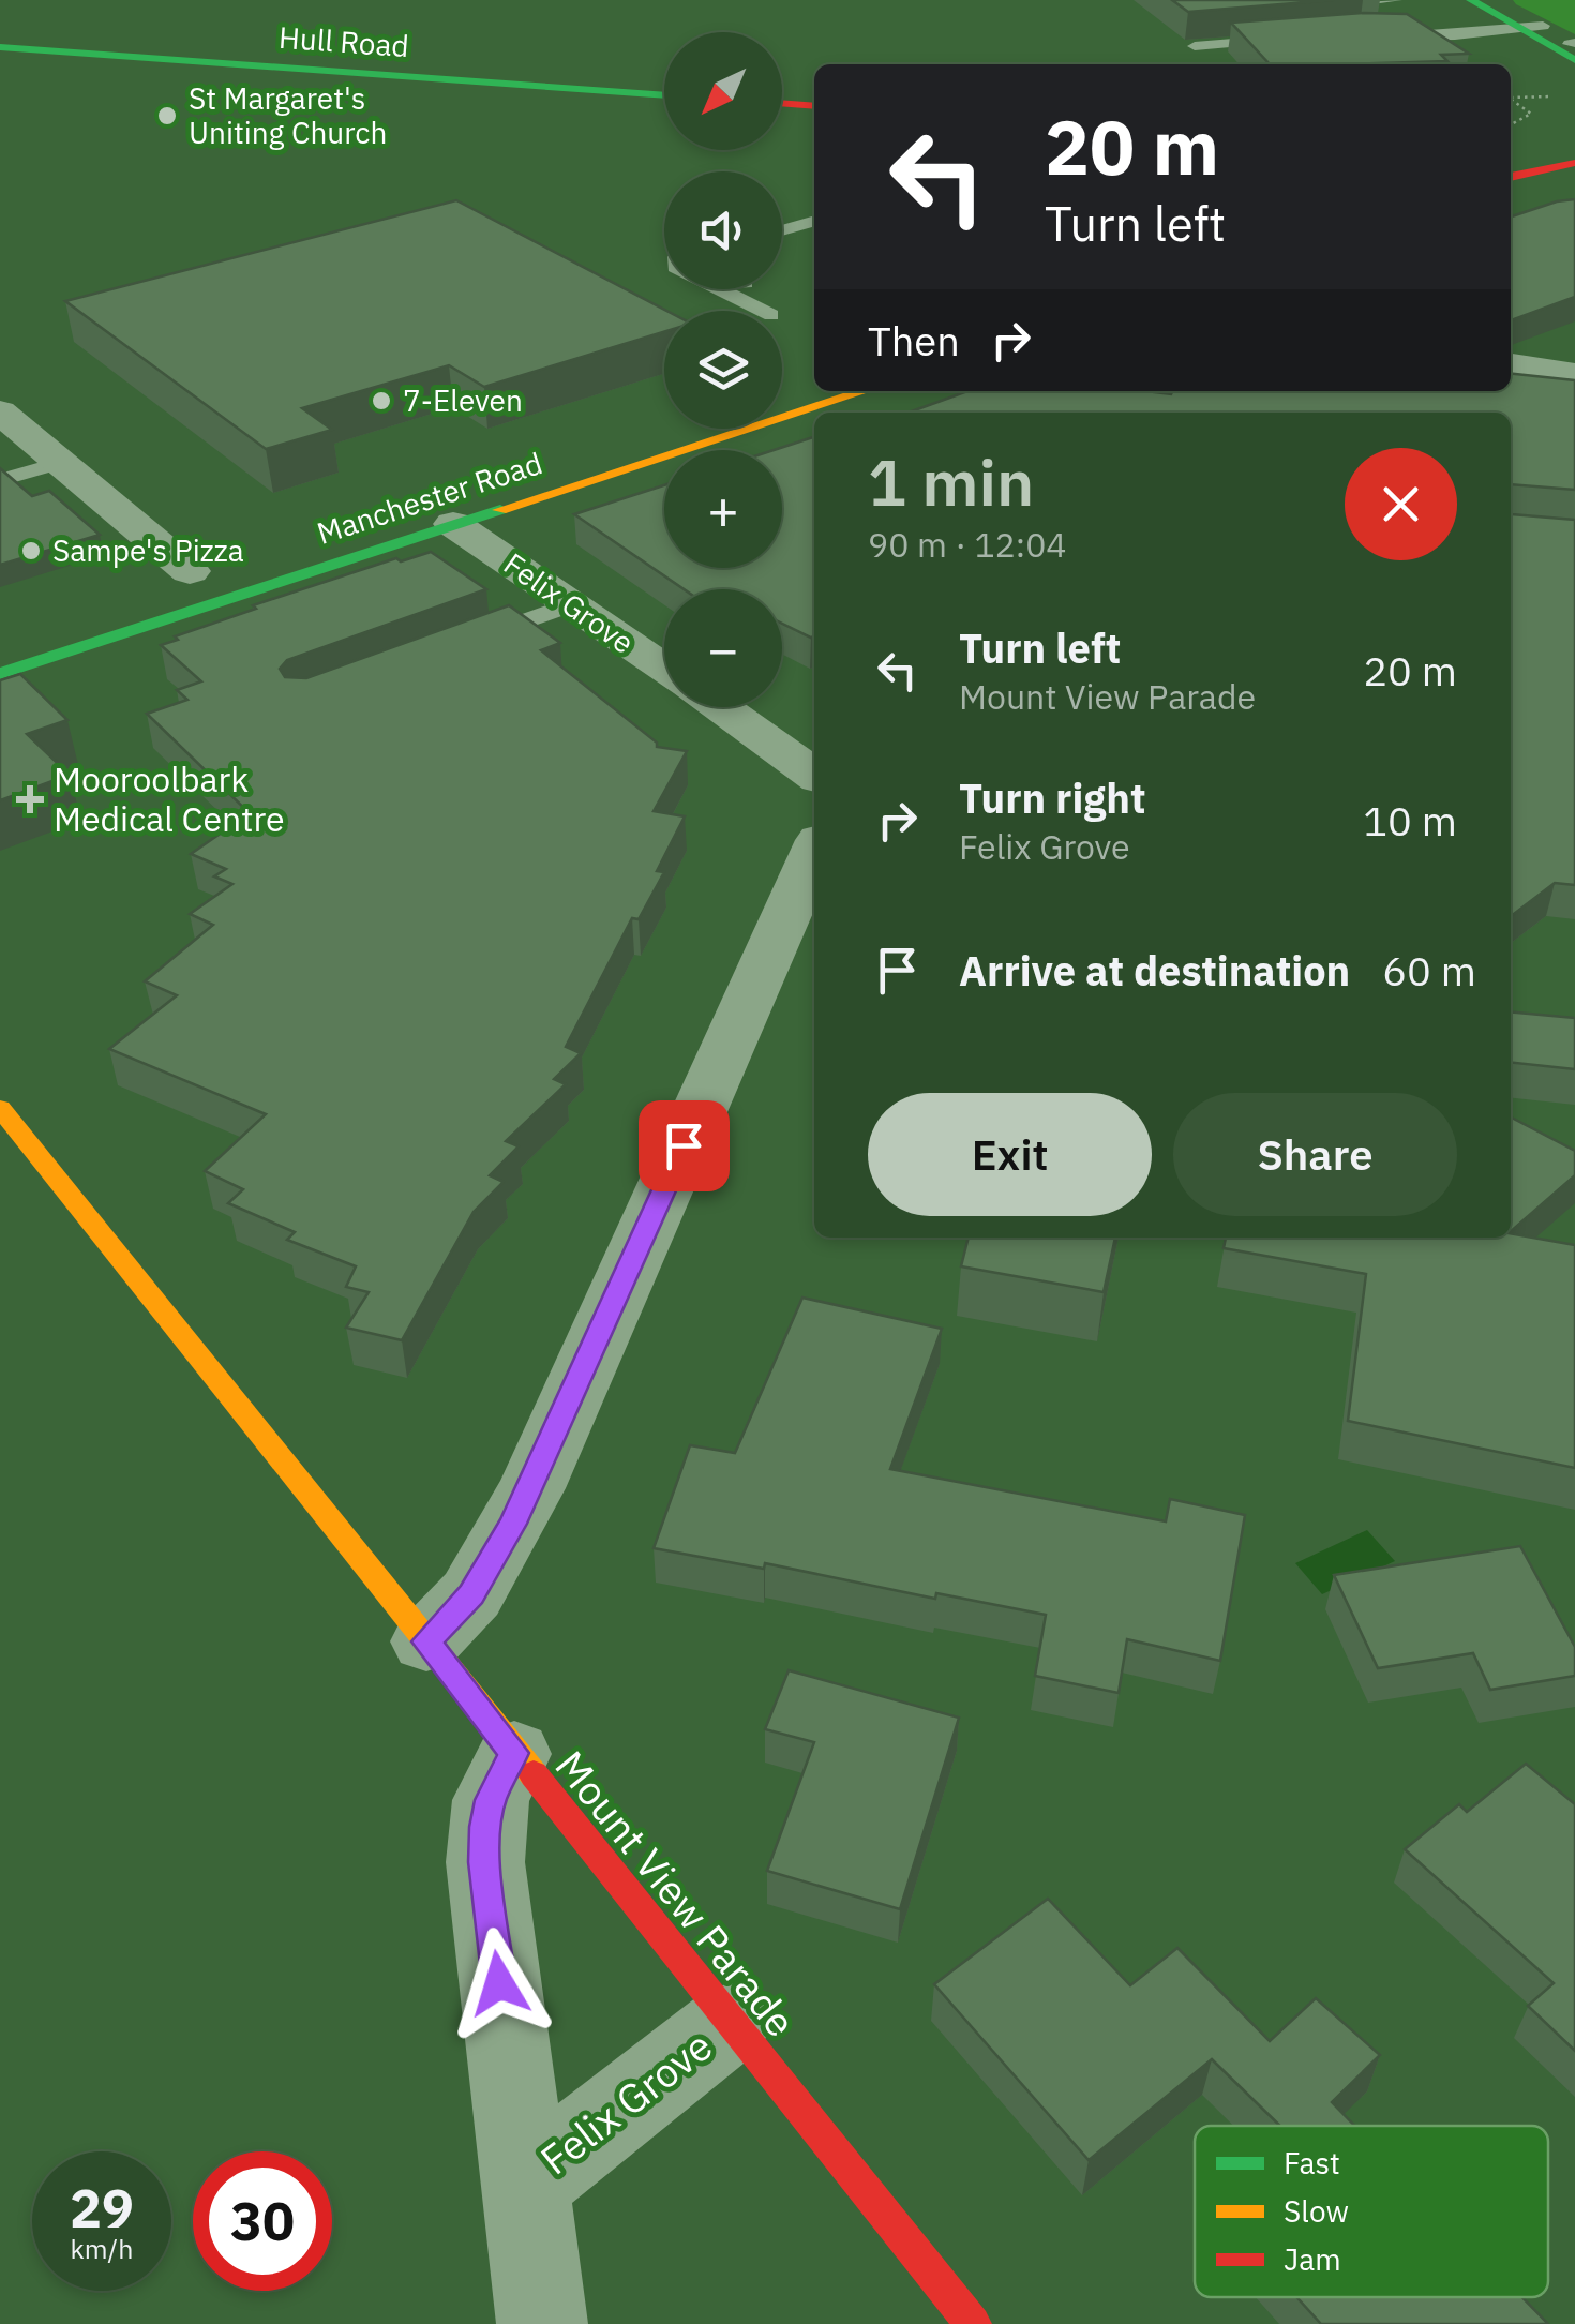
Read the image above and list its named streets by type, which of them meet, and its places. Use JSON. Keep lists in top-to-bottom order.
{
  "streets": {
    "main road": ["Hull Road", "Manchester Road", "Mount View Parade"],
    "street": ["Felix Grove"]
  },
  "crossings": [
    ["Manchester Road", "Felix Grove"],
    ["Felix Grove", "Mount View Parade"]
  ],
  "places": {
    "other": ["St Margaret's Uniting Church", "7-Eleven", "Sampe's Pizza"],
    "health": ["Mooroolbark Medical Centre"]
  },
  "legend": ["Fast", "Slow", "Jam"],
  "north": "bottom left",
  "page": {
    "map_buttons": ["+", "−"],
    "turn": ["20 m", "Turn left"],
    "then": "Then",
    "heading": ["1 min", "90 m · 12:04"],
    "list": [
      {
        "name": "Turn left",
        "note": "Mount View Parade",
        "value": "20 m"
      },
      {
        "name": "Turn right",
        "note": "Felix Grove",
        "value": "10 m"
      },
      {
        "name": "Arrive at destination",
        "value": "60 m"
      }
    ],
    "buttons": ["Exit", "Share"],
    "speed": "29 km/h",
    "limit": "30"
  }
}
